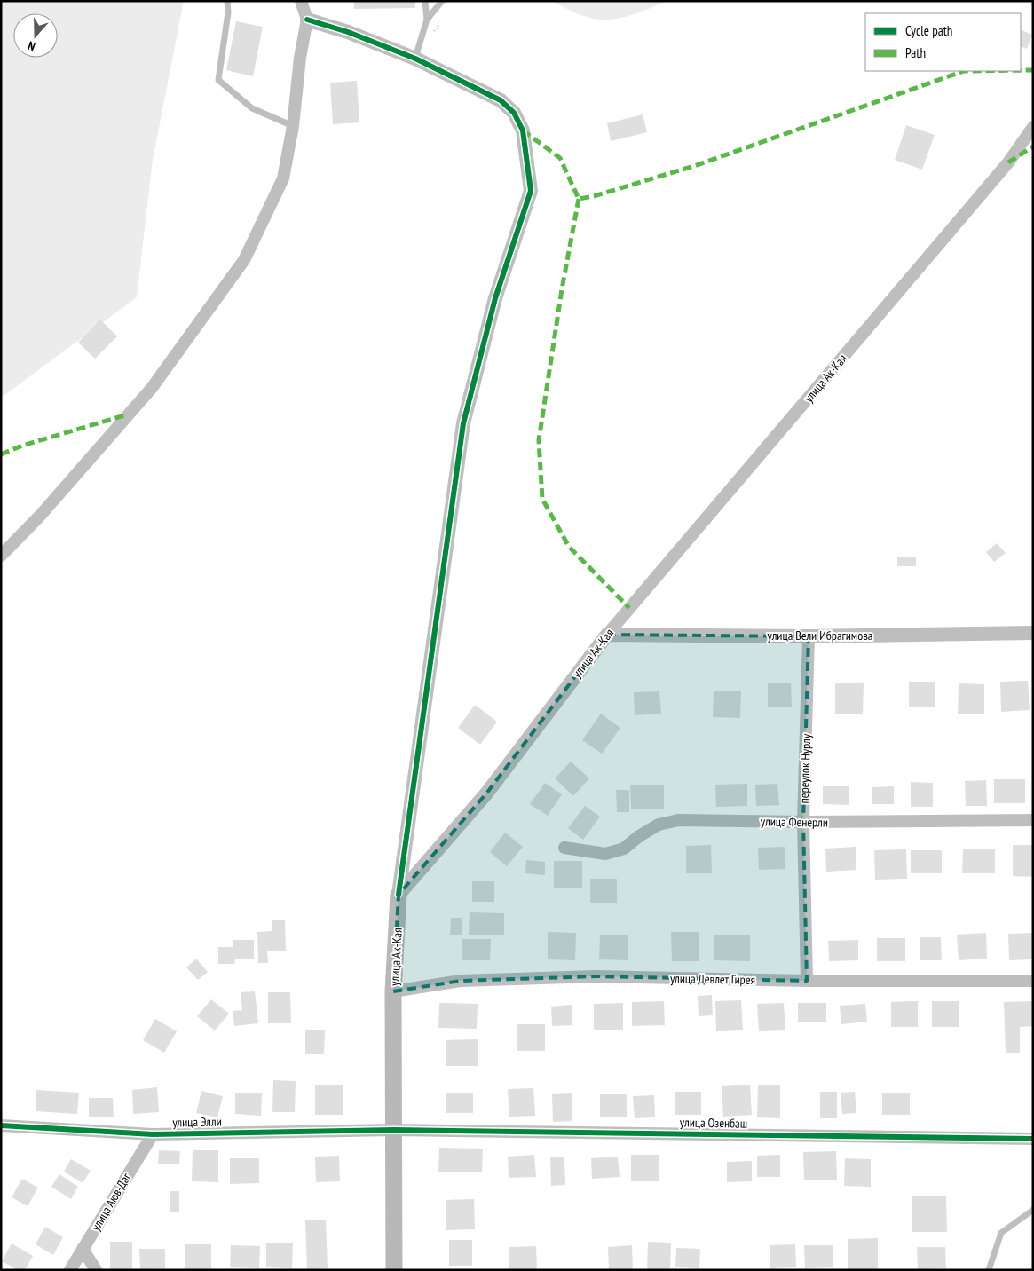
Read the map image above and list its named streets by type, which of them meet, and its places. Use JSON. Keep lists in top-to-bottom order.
{
  "streets": {
    "main road": ["улица Ак-Кая"],
    "street": [
      "улица Вели Ибрагимова",
      "переулок Нурлу",
      "улица Фенерли",
      "улица Девлет Гирея",
      "улица Элли",
      "улица Озенбаш",
      "улица Аюв-Даг"
    ]
  },
  "crossings": [
    ["улица Ак-Кая", "улица Вели Ибрагимова"],
    ["улица Ак-Кая", "улица Девлет Гирея"],
    ["улица Ак-Кая", "улица Элли"],
    ["улица Ак-Кая", "улица Озенбаш"],
    ["улица Вели Ибрагимова", "переулок Нурлу"],
    ["переулок Нурлу", "улица Фенерли"],
    ["переулок Нурлу", "улица Девлет Гирея"],
    ["улица Элли", "улица Озенбаш"],
    ["улица Элли", "улица Аюв-Даг"]
  ],
  "legend": ["Cycle path", "Path"],
  "north": "bottom"
}
